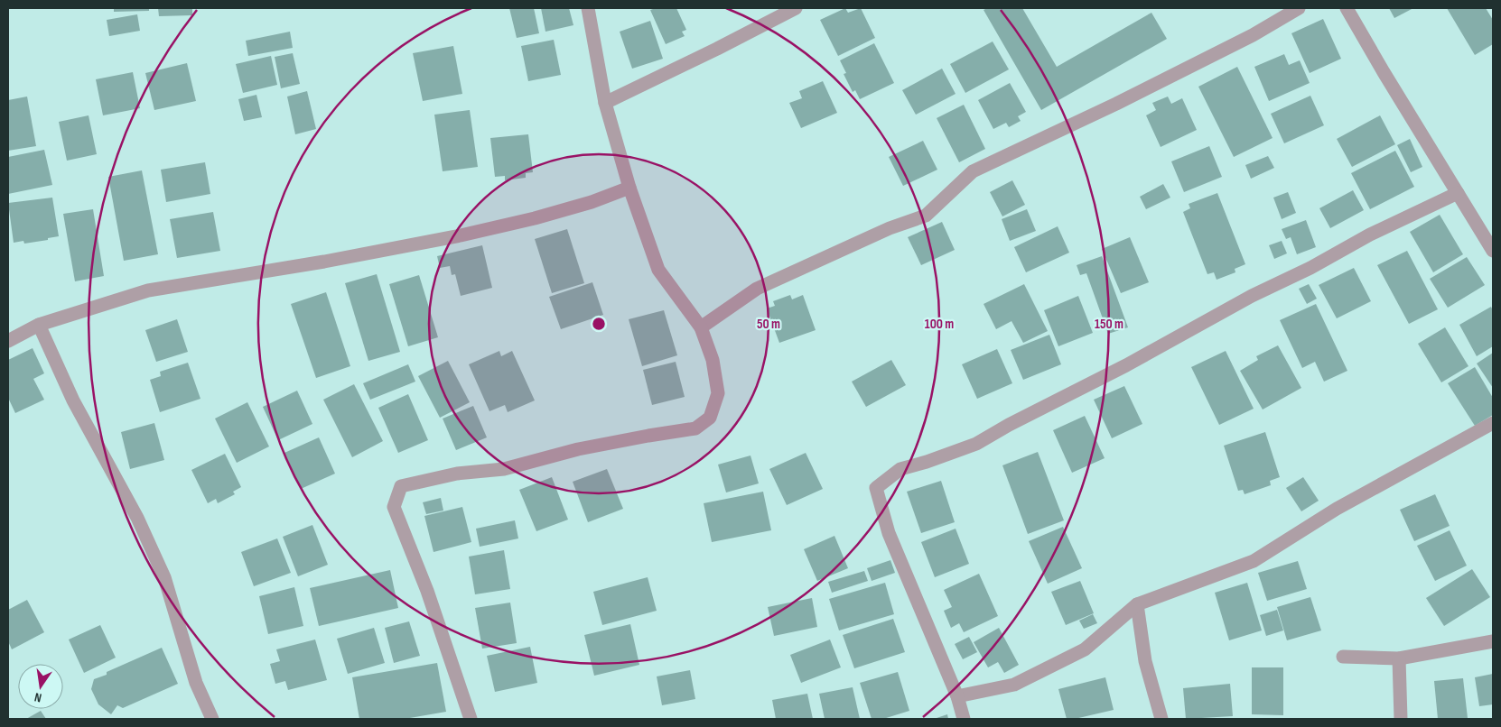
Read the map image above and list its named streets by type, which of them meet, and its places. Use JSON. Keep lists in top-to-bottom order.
{
  "north": "bottom",
  "rings": ["50 m", "100 m", "150 m"]
}
